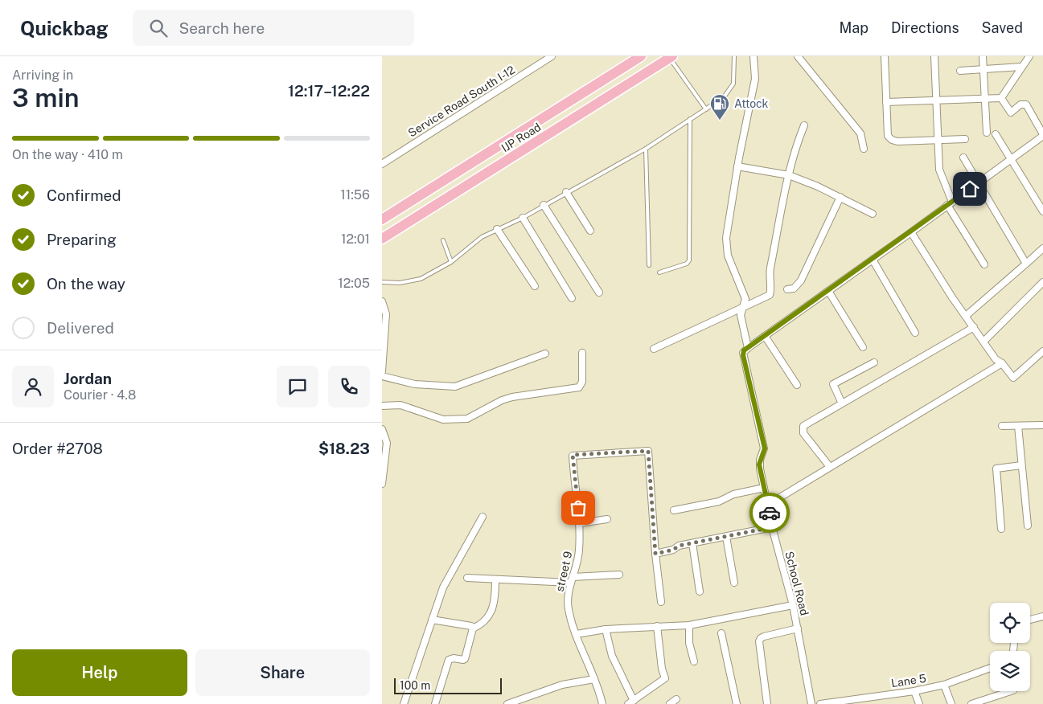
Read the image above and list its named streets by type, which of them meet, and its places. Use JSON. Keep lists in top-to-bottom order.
{
  "streets": {
    "highway": ["IJP Road"],
    "street": [
      "Service Road South I-12",
      "street 9",
      "School Road",
      "Lane 5"
    ]
  },
  "places": {
    "fuel station": ["Attock"]
  },
  "scale_bar": "100 m",
  "page": {
    "header": "Quickbag",
    "search": "Search here",
    "nav": ["Map", "Directions", "Saved"],
    "heading": ["3 min", "Arriving in", "12:17–12:22"],
    "panel": [
      "Jordan",
      "Courier · 4.8",
      "Order #2708",
      "$18.23"
    ],
    "bar": "On the way · 410 m",
    "list": [
      ["Confirmed", "11:56"],
      ["Preparing", "12:01"],
      ["On the way", "12:05"],
      "Delivered"
    ],
    "buttons": ["Help", "Share"],
    "scale": "100 m"
  }
}
